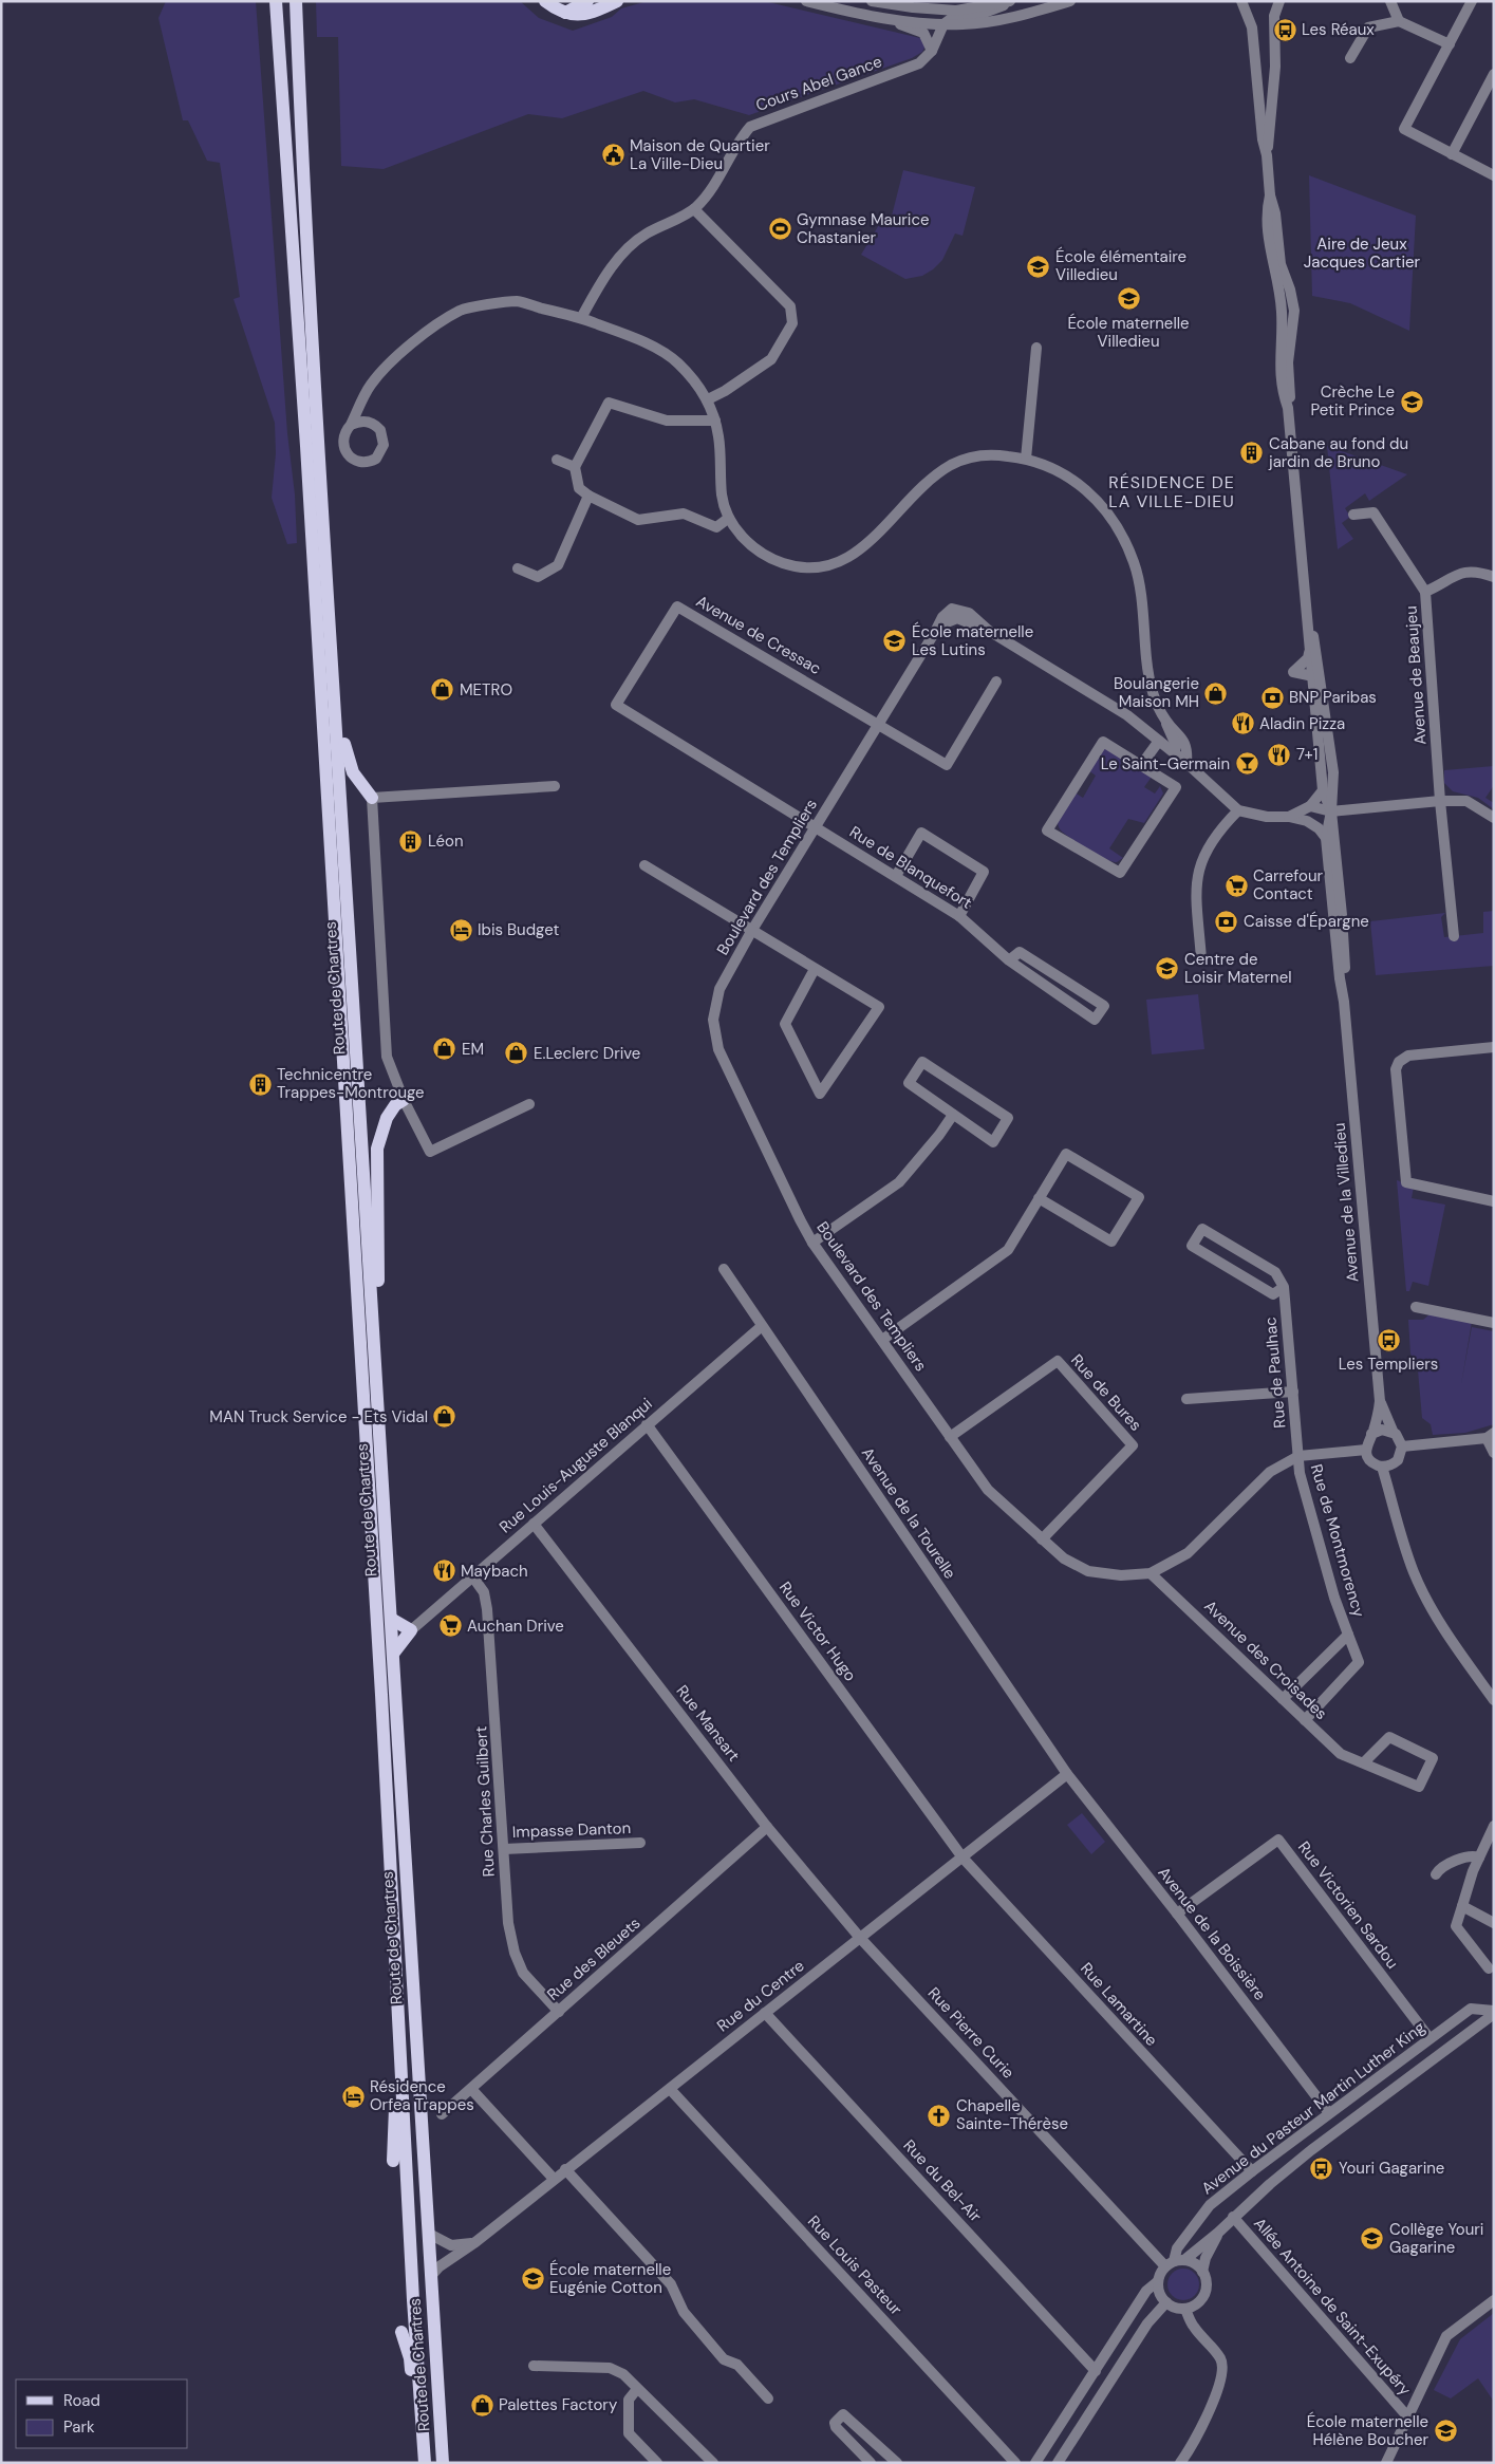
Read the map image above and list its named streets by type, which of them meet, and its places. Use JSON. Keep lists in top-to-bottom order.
{
  "streets": {
    "main road": ["Route de Chartres"],
    "street": [
      "Cours Abel Gance",
      "Avenue de Cressac",
      "Avenue de Beaujeu",
      "Rue de Blanquefort",
      "Boulevard des Templiers",
      "Avenue de la Villedieu",
      "Rue de Paulhac",
      "Rue de Bures",
      "Rue Louis-Auguste Blanqui",
      "Avenue de la Tourelle",
      "Rue de Montmorency",
      "Rue Victor Hugo",
      "Avenue des Croisades",
      "Rue Mansart",
      "Rue Charles Guilbert",
      "Impasse Danton",
      "Rue Victorien Sardou",
      "Avenue de la Boissière",
      "Rue des Bleuets",
      "Rue du Centre",
      "Rue Lamartine",
      "Rue Pierre Curie",
      "Avenue du Pasteur Martin Luther King",
      "Rue du Bel-Air",
      "Rue Louis Pasteur",
      "Allée Antoine de Saint-Exupéry"
    ]
  },
  "crossings": [
    ["Avenue de Cressac", "Rue de Blanquefort"],
    ["Avenue de Cressac", "Boulevard des Templiers"],
    ["Rue de Blanquefort", "Boulevard des Templiers"],
    ["Boulevard des Templiers", "Avenue de la Villedieu"],
    ["Boulevard des Templiers", "Rue de Paulhac"],
    ["Boulevard des Templiers", "Rue de Bures"],
    ["Boulevard des Templiers", "Rue de Montmorency"],
    ["Boulevard des Templiers", "Avenue des Croisades"],
    ["Route de Chartres", "Rue du Centre"],
    ["Rue de Paulhac", "Rue de Montmorency"],
    ["Rue Louis-Auguste Blanqui", "Avenue de la Tourelle"],
    ["Rue Louis-Auguste Blanqui", "Rue Victor Hugo"],
    ["Rue Louis-Auguste Blanqui", "Rue Mansart"],
    ["Rue Louis-Auguste Blanqui", "Rue Charles Guilbert"],
    ["Avenue de la Tourelle", "Avenue de la Boissière"],
    ["Avenue de la Tourelle", "Rue du Centre"],
    ["Rue de Montmorency", "Avenue des Croisades"],
    ["Rue Victor Hugo", "Rue du Centre"],
    ["Rue Victor Hugo", "Rue Lamartine"],
    ["Rue Mansart", "Rue des Bleuets"],
    ["Rue Mansart", "Rue du Centre"],
    ["Rue Mansart", "Rue Pierre Curie"],
    ["Rue Charles Guilbert", "Impasse Danton"],
    ["Rue Charles Guilbert", "Rue des Bleuets"],
    ["Rue Victorien Sardou", "Avenue de la Boissière"],
    ["Rue Victorien Sardou", "Avenue du Pasteur Martin Luther King"],
    ["Avenue de la Boissière", "Rue du Centre"],
    ["Avenue de la Boissière", "Avenue du Pasteur Martin Luther King"],
    ["Rue du Centre", "Rue Lamartine"],
    ["Rue du Centre", "Rue Pierre Curie"],
    ["Rue du Centre", "Rue du Bel-Air"],
    ["Rue du Centre", "Rue Louis Pasteur"],
    ["Rue Lamartine", "Avenue du Pasteur Martin Luther King"],
    ["Rue Pierre Curie", "Avenue du Pasteur Martin Luther King"],
    ["Avenue du Pasteur Martin Luther King", "Rue du Bel-Air"],
    ["Avenue du Pasteur Martin Luther King", "Allée Antoine de Saint-Exupéry"]
  ],
  "districts": ["RÉSIDENCE DE LA VILLE-DIEU"],
  "parks": ["Aire de Jeux Jacques Cartier"],
  "places": {
    "bus stop": ["Les Réaux", "Les Templiers", "Youri Gagarine"],
    "public building": ["Maison de Quartier La Ville-Dieu"],
    "sports": ["Gymnase Maurice Chastanier"],
    "school or university": [
      "École élémentaire Villedieu",
      "École maternelle Villedieu",
      "Crèche Le Petit Prince",
      "École maternelle Les Lutins",
      "Centre de Loisir Maternel",
      "Collège Youri Gagarine",
      "École maternelle Eugénie Cotton",
      "École maternelle Hélène Boucher"
    ],
    "building": ["Cabane au fond du jardin de Bruno", "Léon", "Technicentre Trappes-Montrouge"],
    "shop": [
      "METRO",
      "Boulangerie Maison MH",
      "EM",
      "E.Leclerc Drive",
      "MAN Truck Service - Ets Vidal",
      "Palettes Factory"
    ],
    "bank": ["BNP Paribas", "Caisse d'Épargne"],
    "restaurant": ["Aladin Pizza", "7+1", "Maybach"],
    "bar": ["Le Saint-Germain"],
    "supermarket": ["Carrefour Contact", "Auchan Drive"],
    "hotel": ["Ibis Budget", "Résidence Orfea Trappes"],
    "church": ["Chapelle Sainte-Thérèse"]
  },
  "legend": ["Road", "Park"]
}
